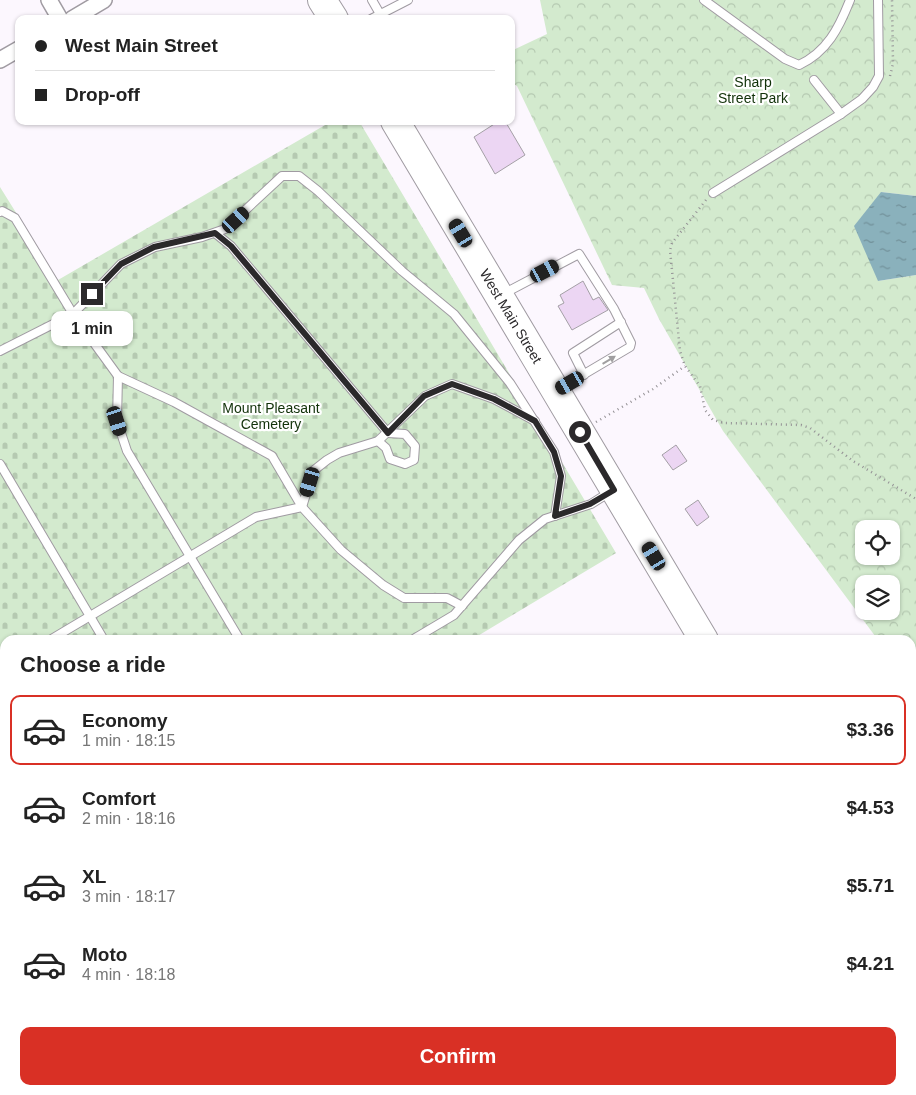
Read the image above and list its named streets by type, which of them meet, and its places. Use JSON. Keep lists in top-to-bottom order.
{
  "streets": {
    "highway": ["West Main Street"]
  },
  "parks": ["Sharp Street Park", "Mount Pleasant Cemetery"],
  "page": {
    "banner": ["West Main Street", "Drop-off"],
    "bubble": "1 min",
    "heading": "Choose a ride",
    "list": [
      {
        "name": "Economy",
        "note": "1 min · 18:15",
        "value": "$3.36"
      },
      {
        "name": "Comfort",
        "note": "2 min · 18:16",
        "value": "$4.53"
      },
      {
        "name": "XL",
        "note": "3 min · 18:17",
        "value": "$5.71"
      },
      {
        "name": "Moto",
        "note": "4 min · 18:18",
        "value": "$4.21"
      }
    ],
    "buttons": "Confirm"
  }
}
